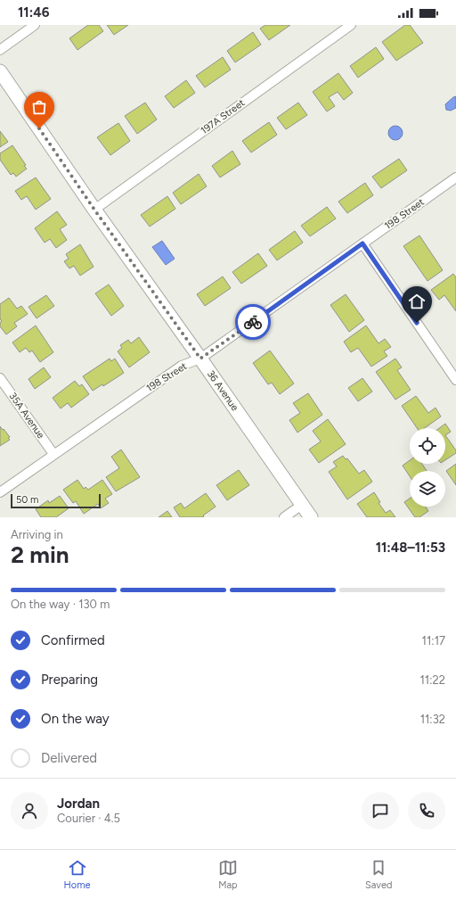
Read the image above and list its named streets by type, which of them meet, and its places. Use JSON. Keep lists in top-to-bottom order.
{
  "streets": {
    "main road": ["36 Avenue"],
    "street": ["197A Street", "198 Street", "35A Avenue"]
  },
  "crossings": [
    ["197A Street", "36 Avenue"],
    ["198 Street", "36 Avenue"],
    ["198 Street", "35A Avenue"]
  ],
  "scale_bar": "50 m",
  "page": {
    "status": "11:46",
    "scale": "50 m",
    "heading": ["2 min", "Arriving in", "11:48–11:53"],
    "panel": ["Jordan", "Courier · 4.5"],
    "bar": "On the way · 130 m",
    "list": [
      ["Confirmed", "11:17"],
      ["Preparing", "11:22"],
      ["On the way", "11:32"],
      "Delivered"
    ],
    "tabs": ["Home", "Map", "Saved"]
  }
}
